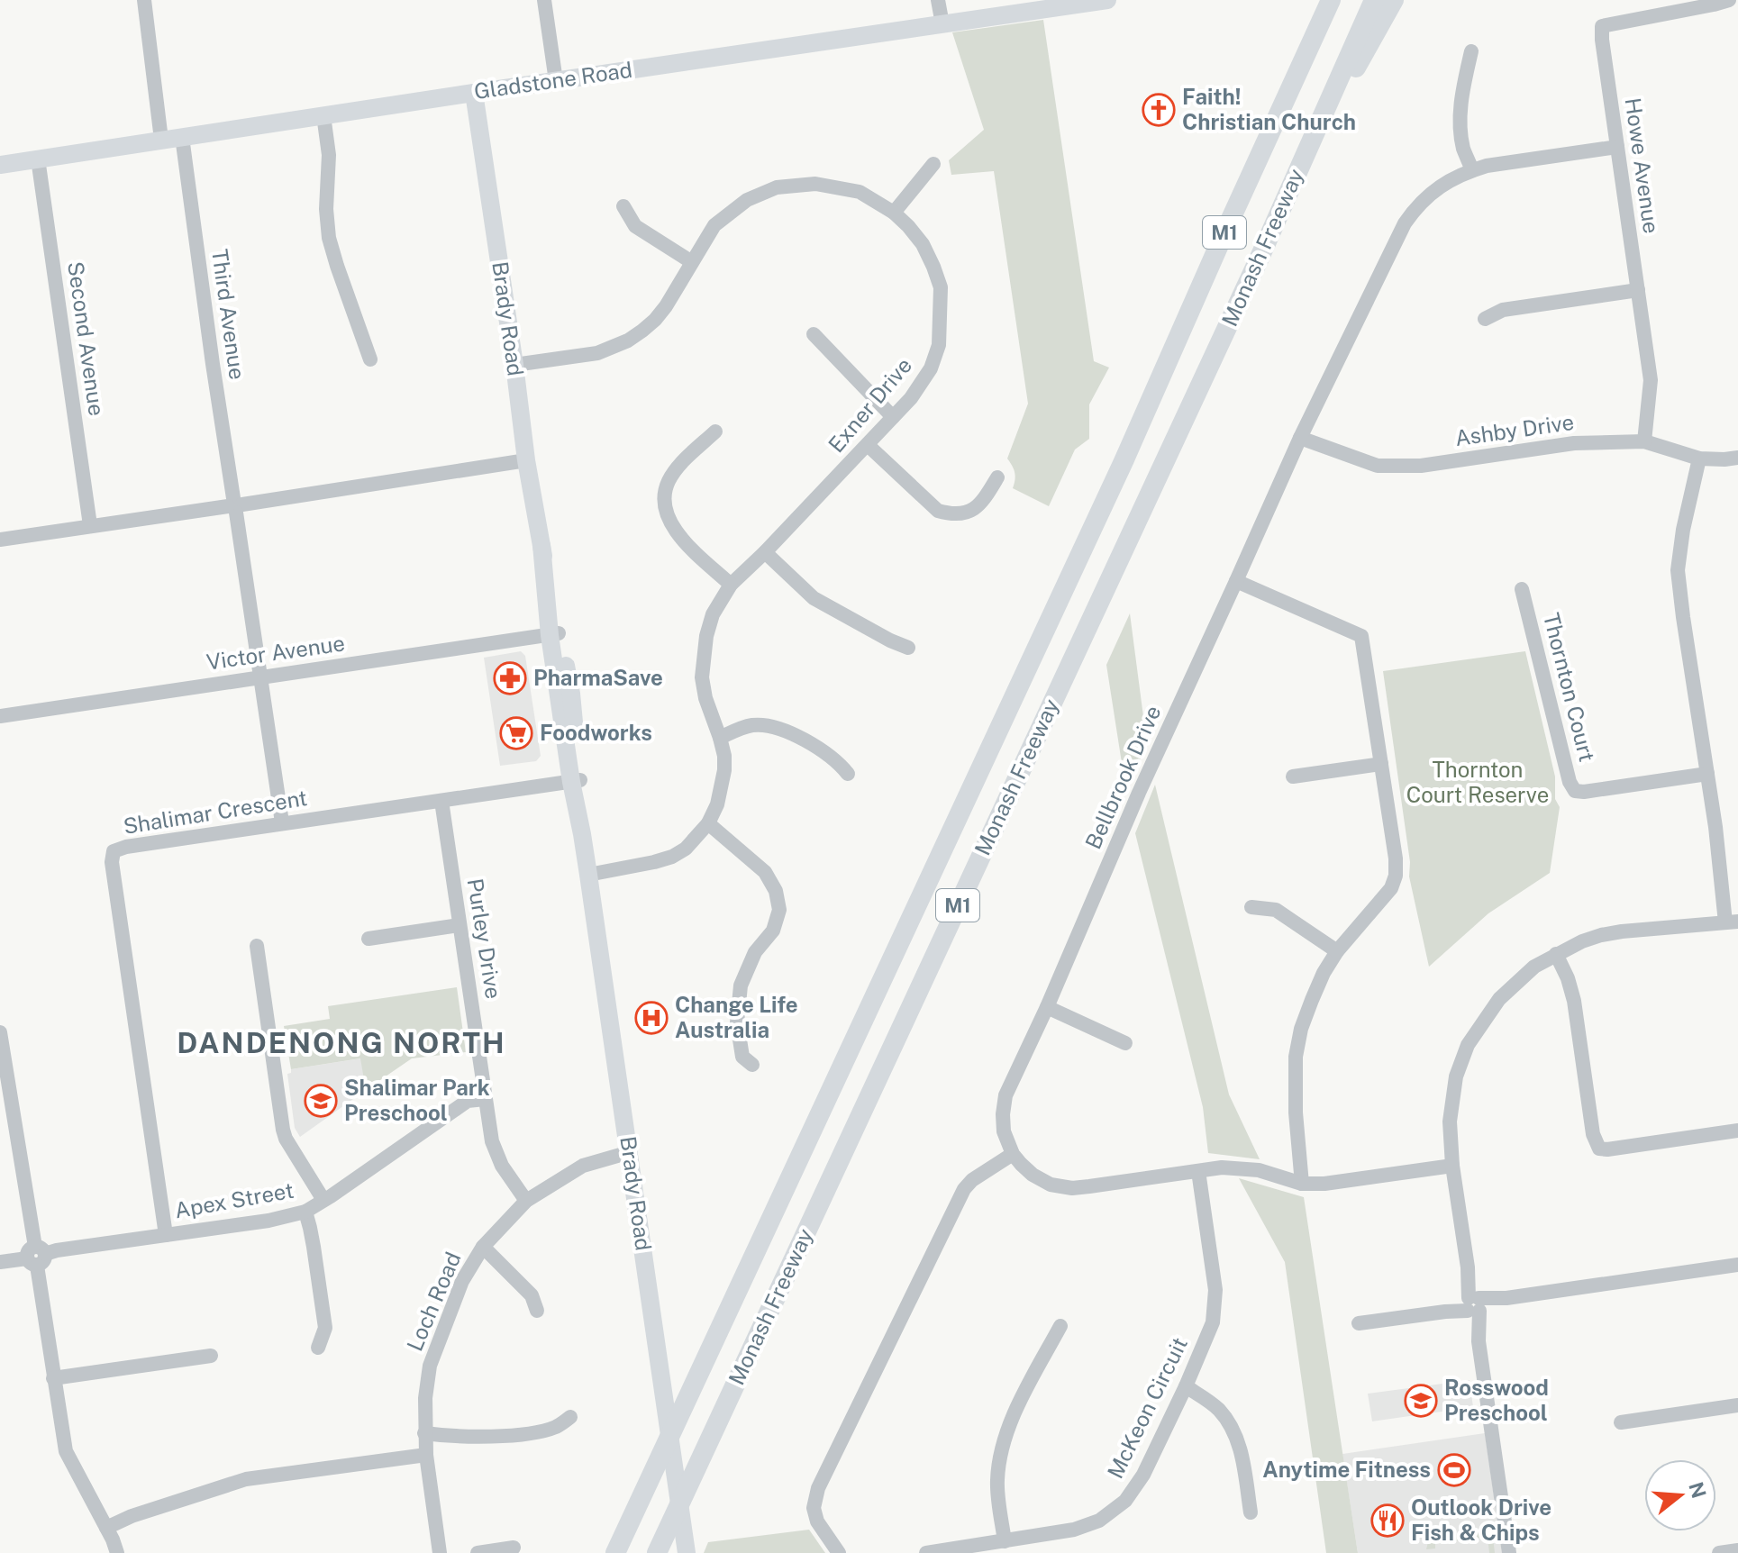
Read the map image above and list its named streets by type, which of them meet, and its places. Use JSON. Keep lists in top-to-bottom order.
{
  "streets": {
    "highway": ["M1", "Monash Freeway"],
    "main road": ["Gladstone Road", "Brady Road"],
    "street": [
      "Howe Avenue",
      "Third Avenue",
      "Second Avenue",
      "Exner Drive",
      "Ashby Drive",
      "Victor Avenue",
      "Thornton Court",
      "Bellbrook Drive",
      "Shalimar Crescent",
      "Purley Drive",
      "Apex Street",
      "Loch Road",
      "McKeon Circuit"
    ]
  },
  "crossings": [
    ["Gladstone Road", "Third Avenue"],
    ["Gladstone Road", "Brady Road"],
    ["Gladstone Road", "Second Avenue"],
    ["Howe Avenue", "Ashby Drive"],
    ["Howe Avenue", "Bellbrook Drive"],
    ["Third Avenue", "Victor Avenue"],
    ["Third Avenue", "Shalimar Crescent"],
    ["Brady Road", "Exner Drive"],
    ["Brady Road", "Victor Avenue"],
    ["Brady Road", "Shalimar Crescent"],
    ["Brady Road", "Loch Road"],
    ["Ashby Drive", "Bellbrook Drive"],
    ["Shalimar Crescent", "Purley Drive"],
    ["Shalimar Crescent", "Apex Street"],
    ["Purley Drive", "Apex Street"],
    ["Purley Drive", "Loch Road"]
  ],
  "districts": ["DANDENONG NORTH"],
  "parks": ["Thornton Court Reserve"],
  "places": {
    "church": ["Faith! Christian Church"],
    "pharmacy": ["PharmaSave"],
    "supermarket": ["Foodworks"],
    "hospital": ["Change Life Australia"],
    "school or university": ["Shalimar Park Preschool", "Rosswood Preschool"],
    "sports": ["Anytime Fitness"],
    "restaurant": ["Outlook Drive Fish & Chips"]
  },
  "north": "right"
}
